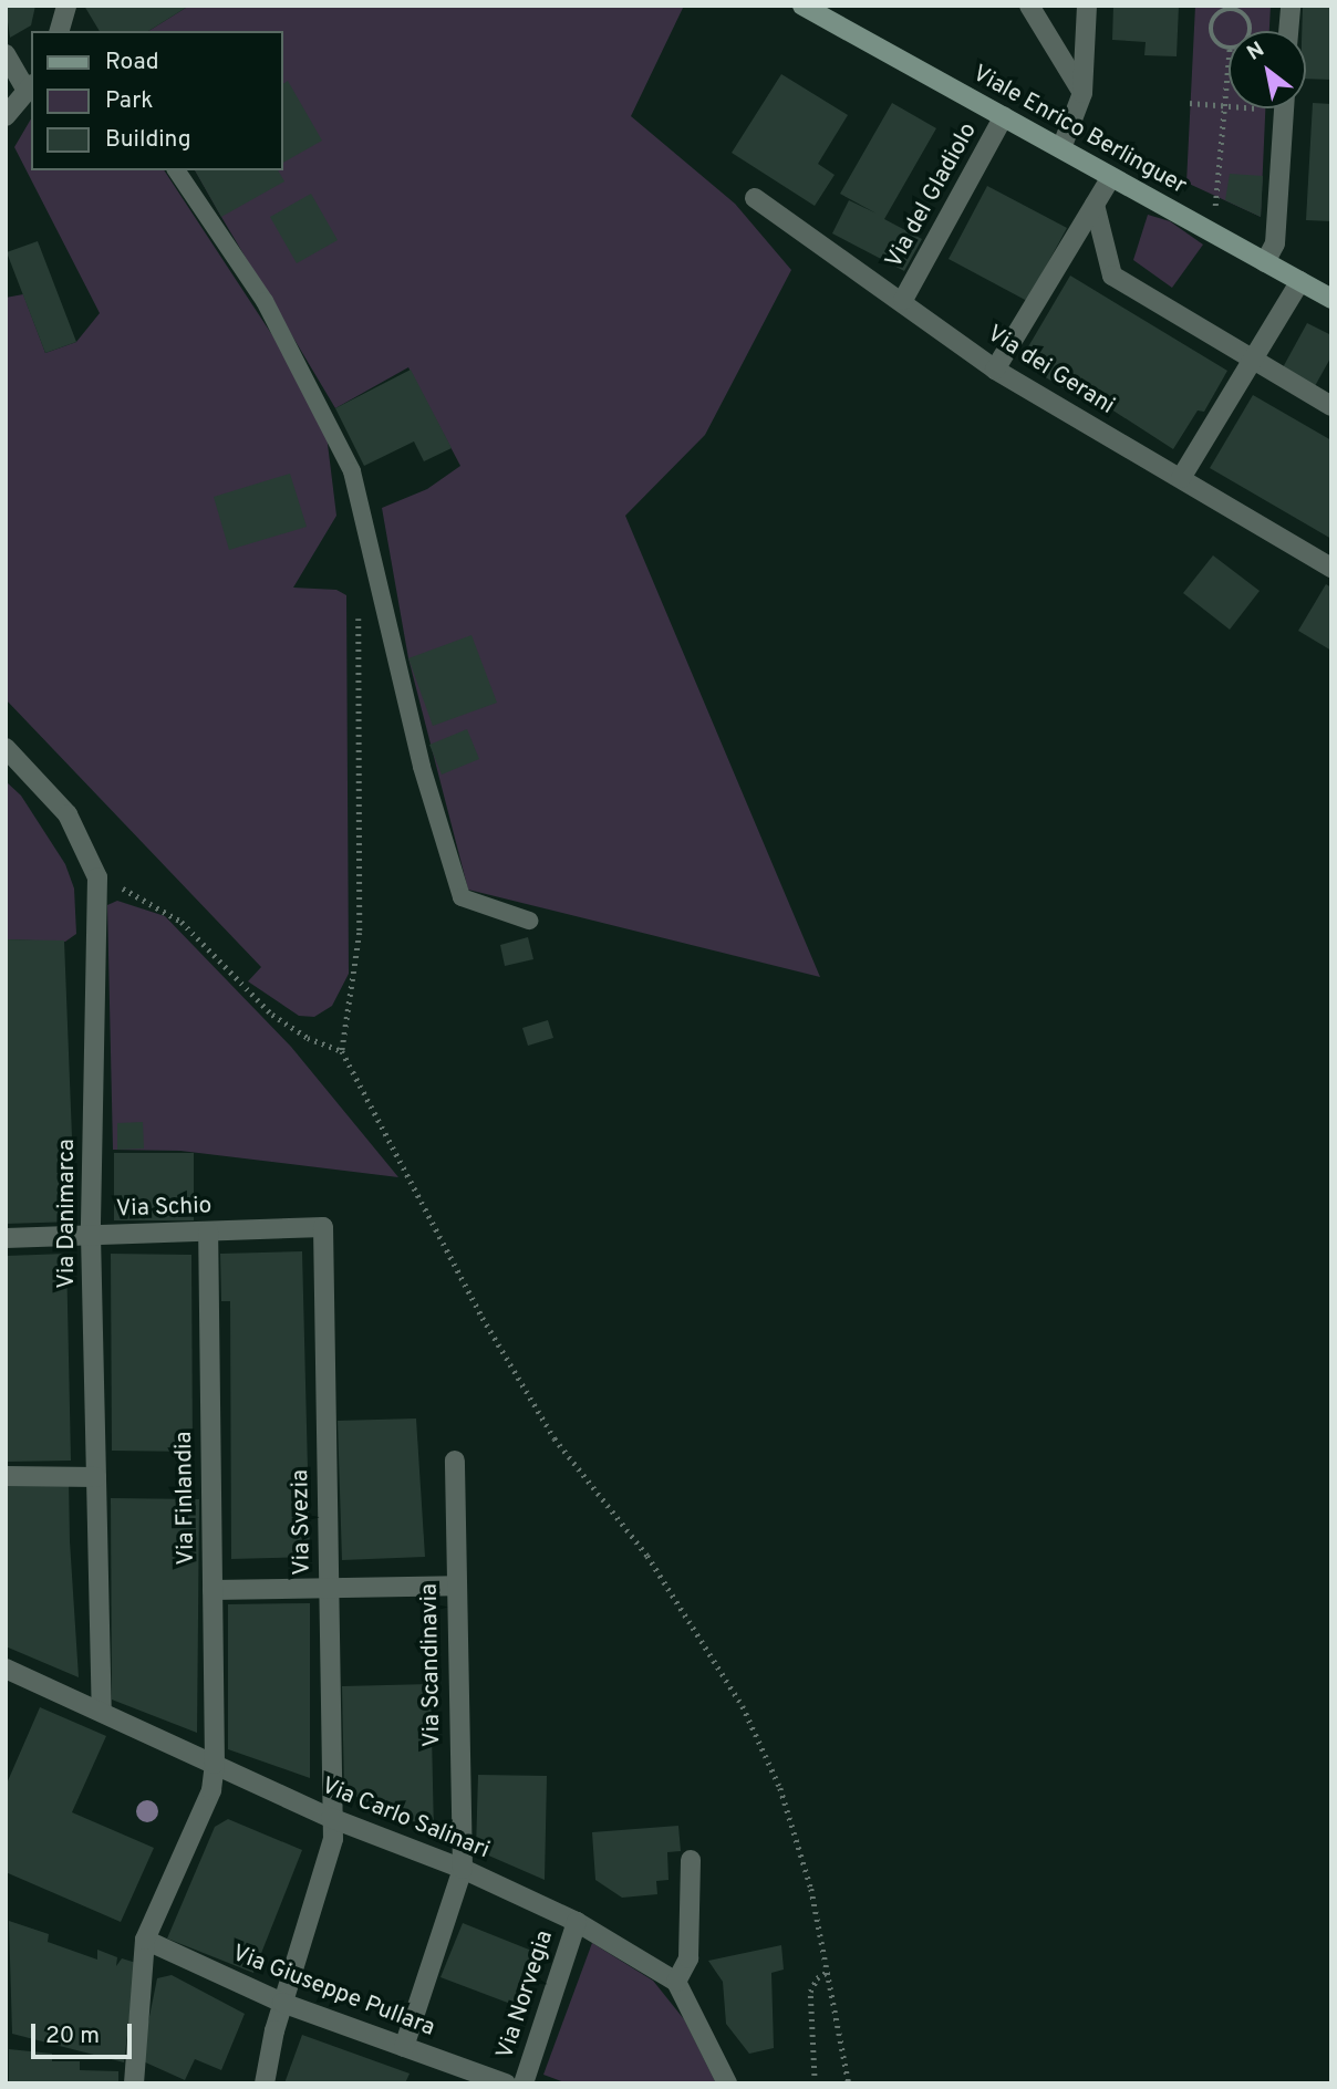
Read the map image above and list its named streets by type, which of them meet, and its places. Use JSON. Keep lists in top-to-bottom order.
{
  "streets": {
    "main road": ["Viale Enrico Berlinguer"],
    "street": [
      "Via del Gladiolo",
      "Via dei Gerani",
      "Via Schio",
      "Via Danimarca",
      "Via Finlandia",
      "Via Svezia",
      "Via Scandinavia",
      "Via Carlo Salinari",
      "Via Giuseppe Pullara",
      "Via Norvegia"
    ]
  },
  "crossings": [
    ["Viale Enrico Berlinguer", "Via del Gladiolo"],
    ["Via del Gladiolo", "Via dei Gerani"],
    ["Via Schio", "Via Danimarca"],
    ["Via Schio", "Via Finlandia"],
    ["Via Schio", "Via Svezia"],
    ["Via Danimarca", "Via Carlo Salinari"],
    ["Via Finlandia", "Via Carlo Salinari"],
    ["Via Finlandia", "Via Giuseppe Pullara"],
    ["Via Svezia", "Via Carlo Salinari"],
    ["Via Svezia", "Via Giuseppe Pullara"],
    ["Via Scandinavia", "Via Carlo Salinari"],
    ["Via Scandinavia", "Via Giuseppe Pullara"],
    ["Via Carlo Salinari", "Via Norvegia"]
  ],
  "legend": ["Road", "Park", "Building"],
  "scale_bar": "20 m",
  "north": "top left"
}
